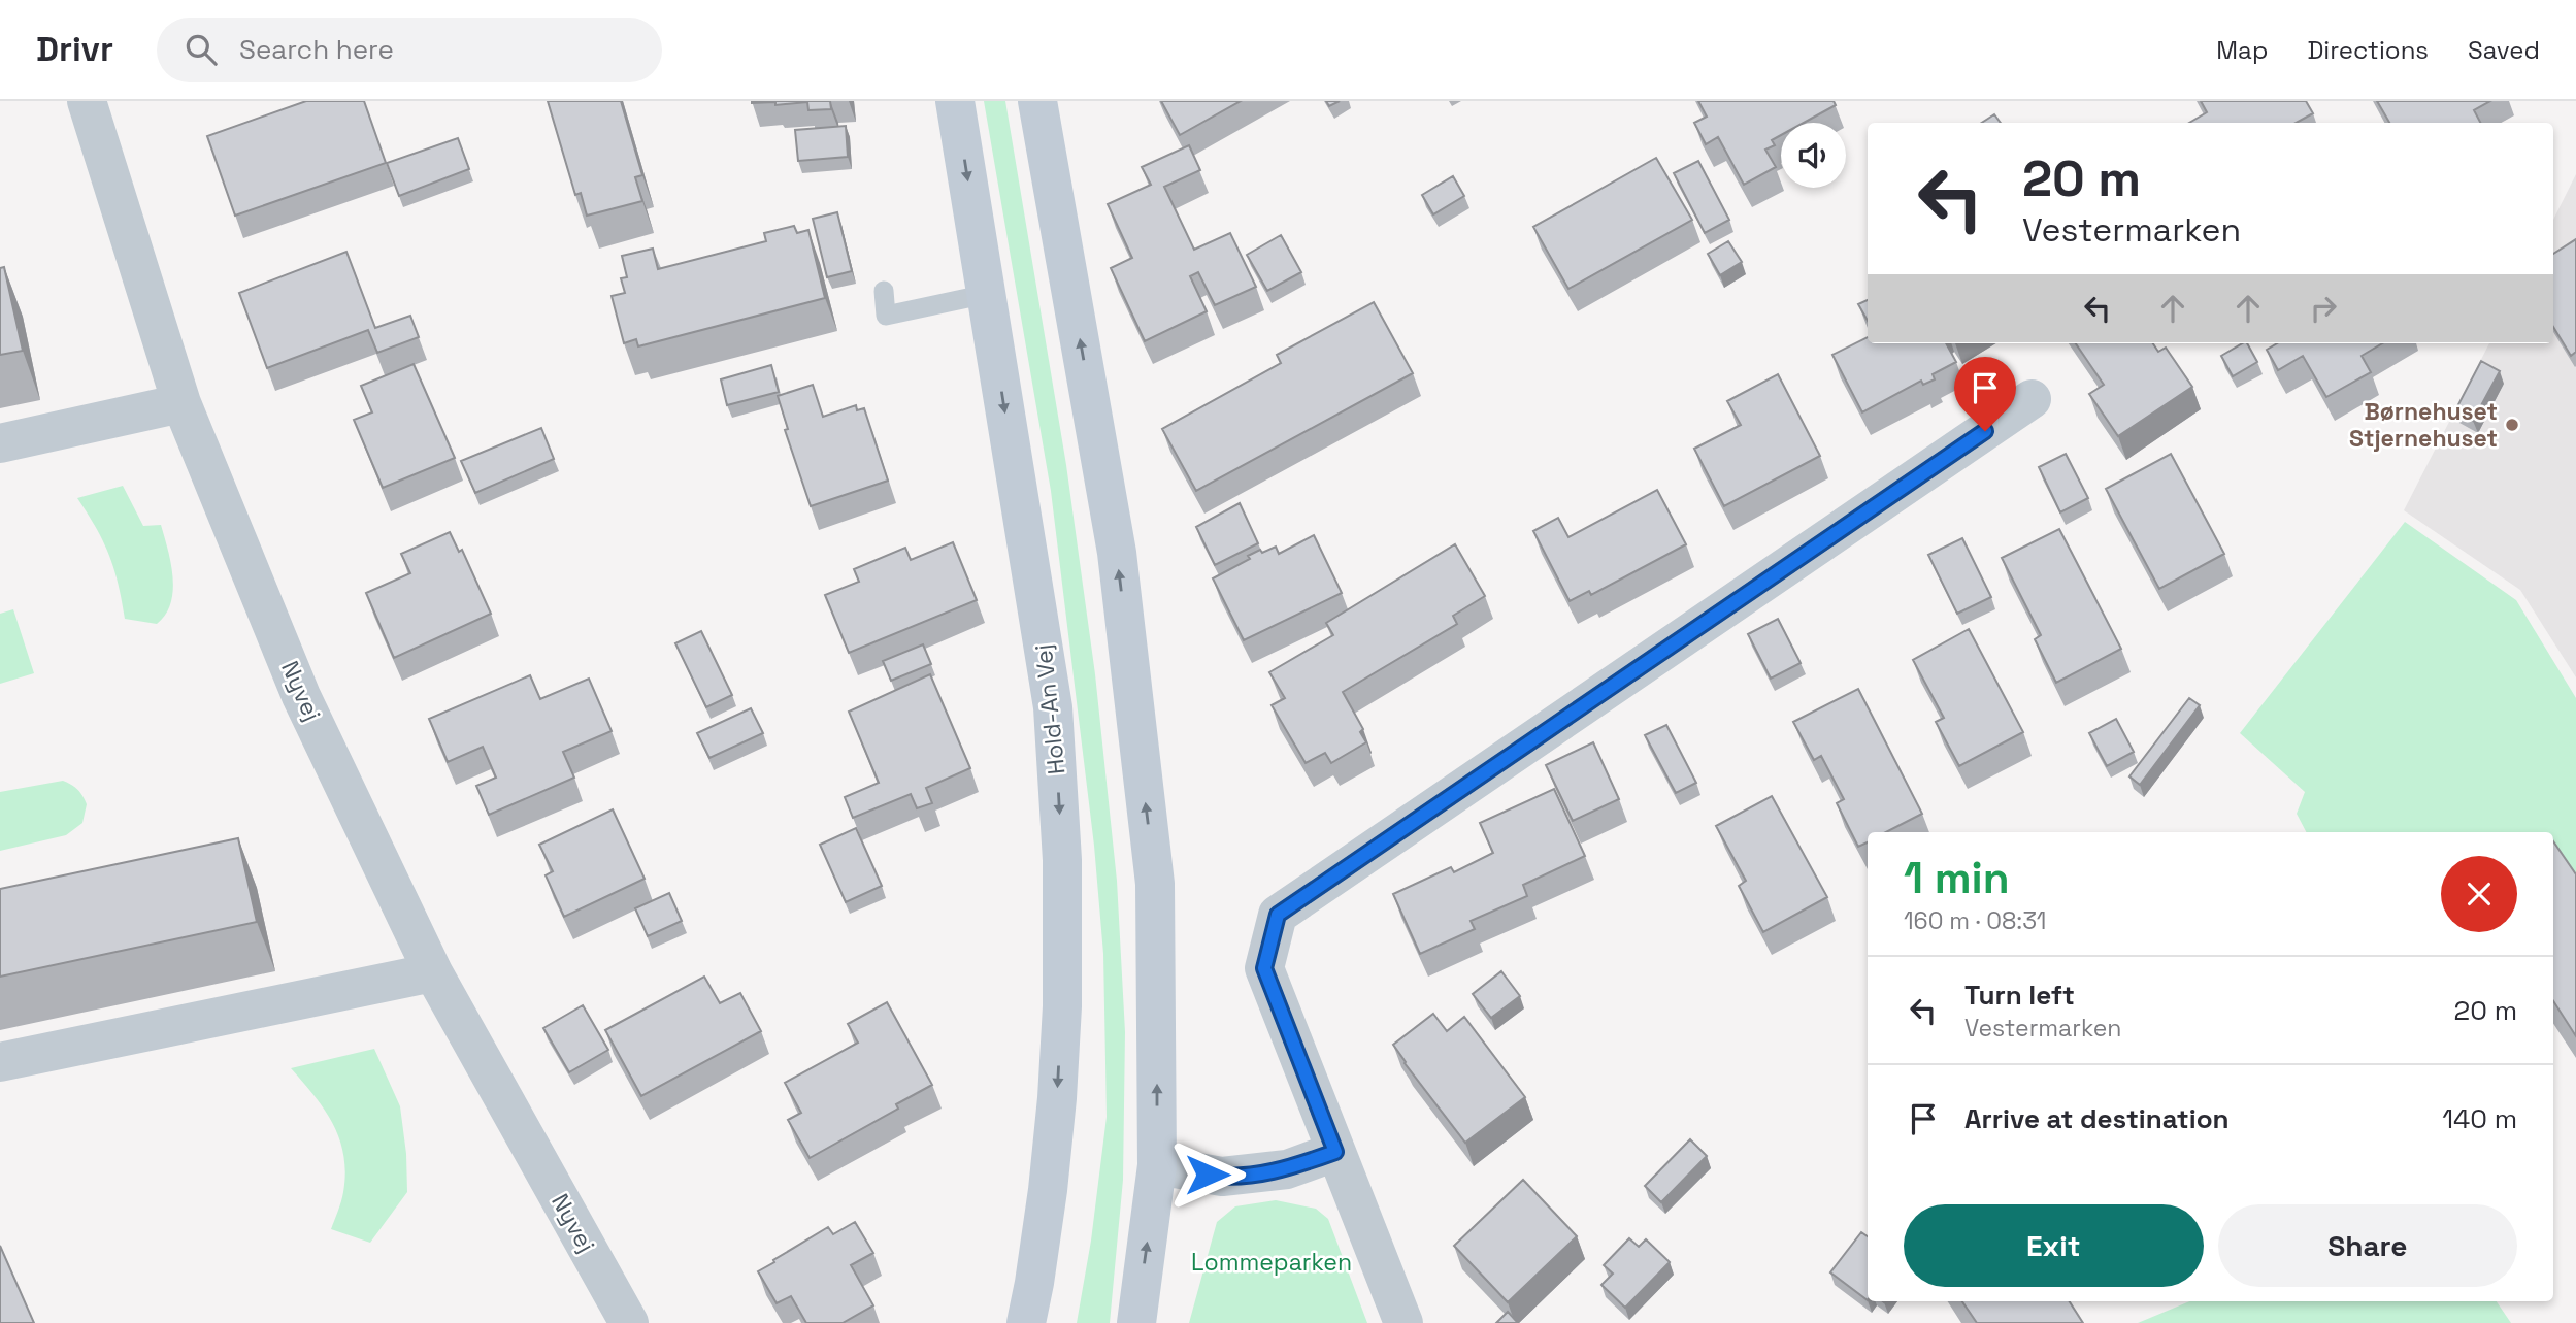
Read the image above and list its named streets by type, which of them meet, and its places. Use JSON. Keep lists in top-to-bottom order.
{
  "streets": {
    "street": ["Nyvej", "Hold-An Vej"]
  },
  "parks": ["Lommeparken"],
  "places": ["Børnehuset Stjernehuset"],
  "page": {
    "header": "Drivr",
    "search": "Search here",
    "nav": ["Map", "Directions", "Saved"],
    "turn": ["20 m", "Vestermarken"],
    "heading": ["1 min", "160 m · 08:31"],
    "list": [
      {
        "name": "Turn left",
        "note": "Vestermarken",
        "value": "20 m"
      },
      {
        "name": "Arrive at destination",
        "value": "140 m"
      }
    ],
    "buttons": ["Exit", "Share"]
  }
}
